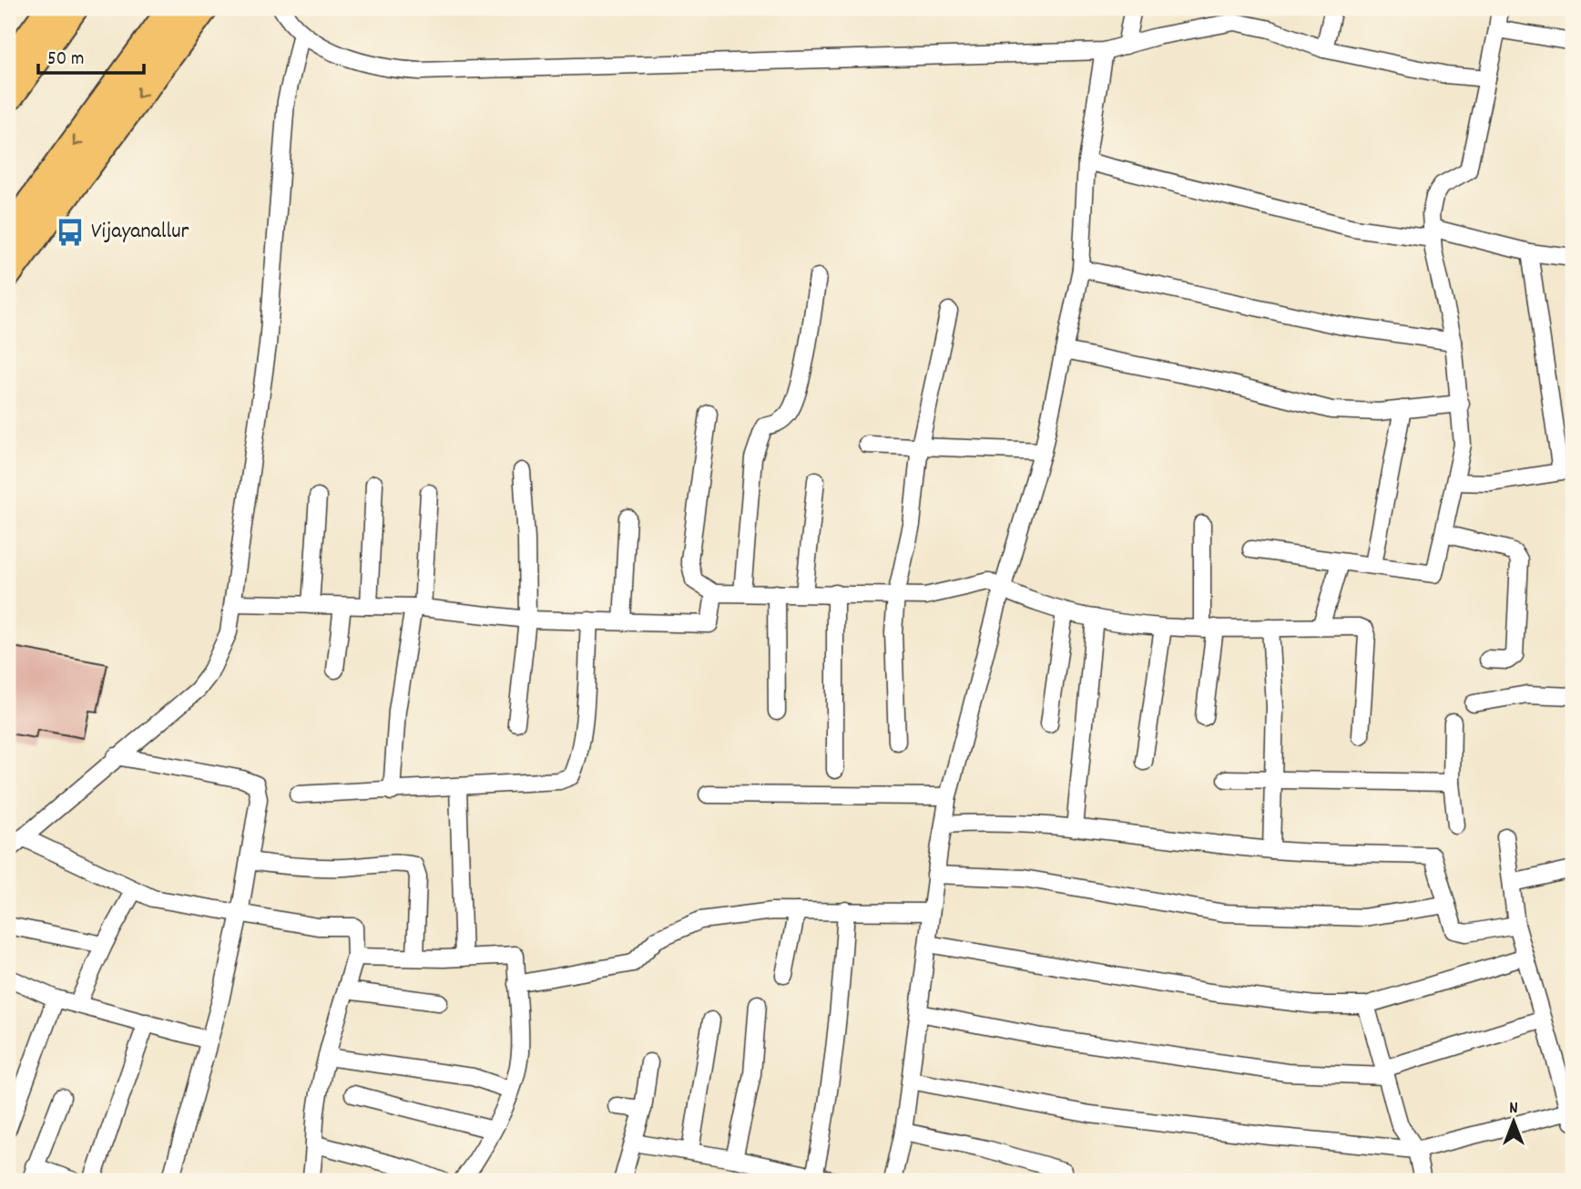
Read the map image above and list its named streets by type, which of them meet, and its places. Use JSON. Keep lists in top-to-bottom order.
{
  "places": {
    "bus stop": ["Vijayanallur"]
  },
  "scale_bar": "50 m",
  "north": "top"
}
